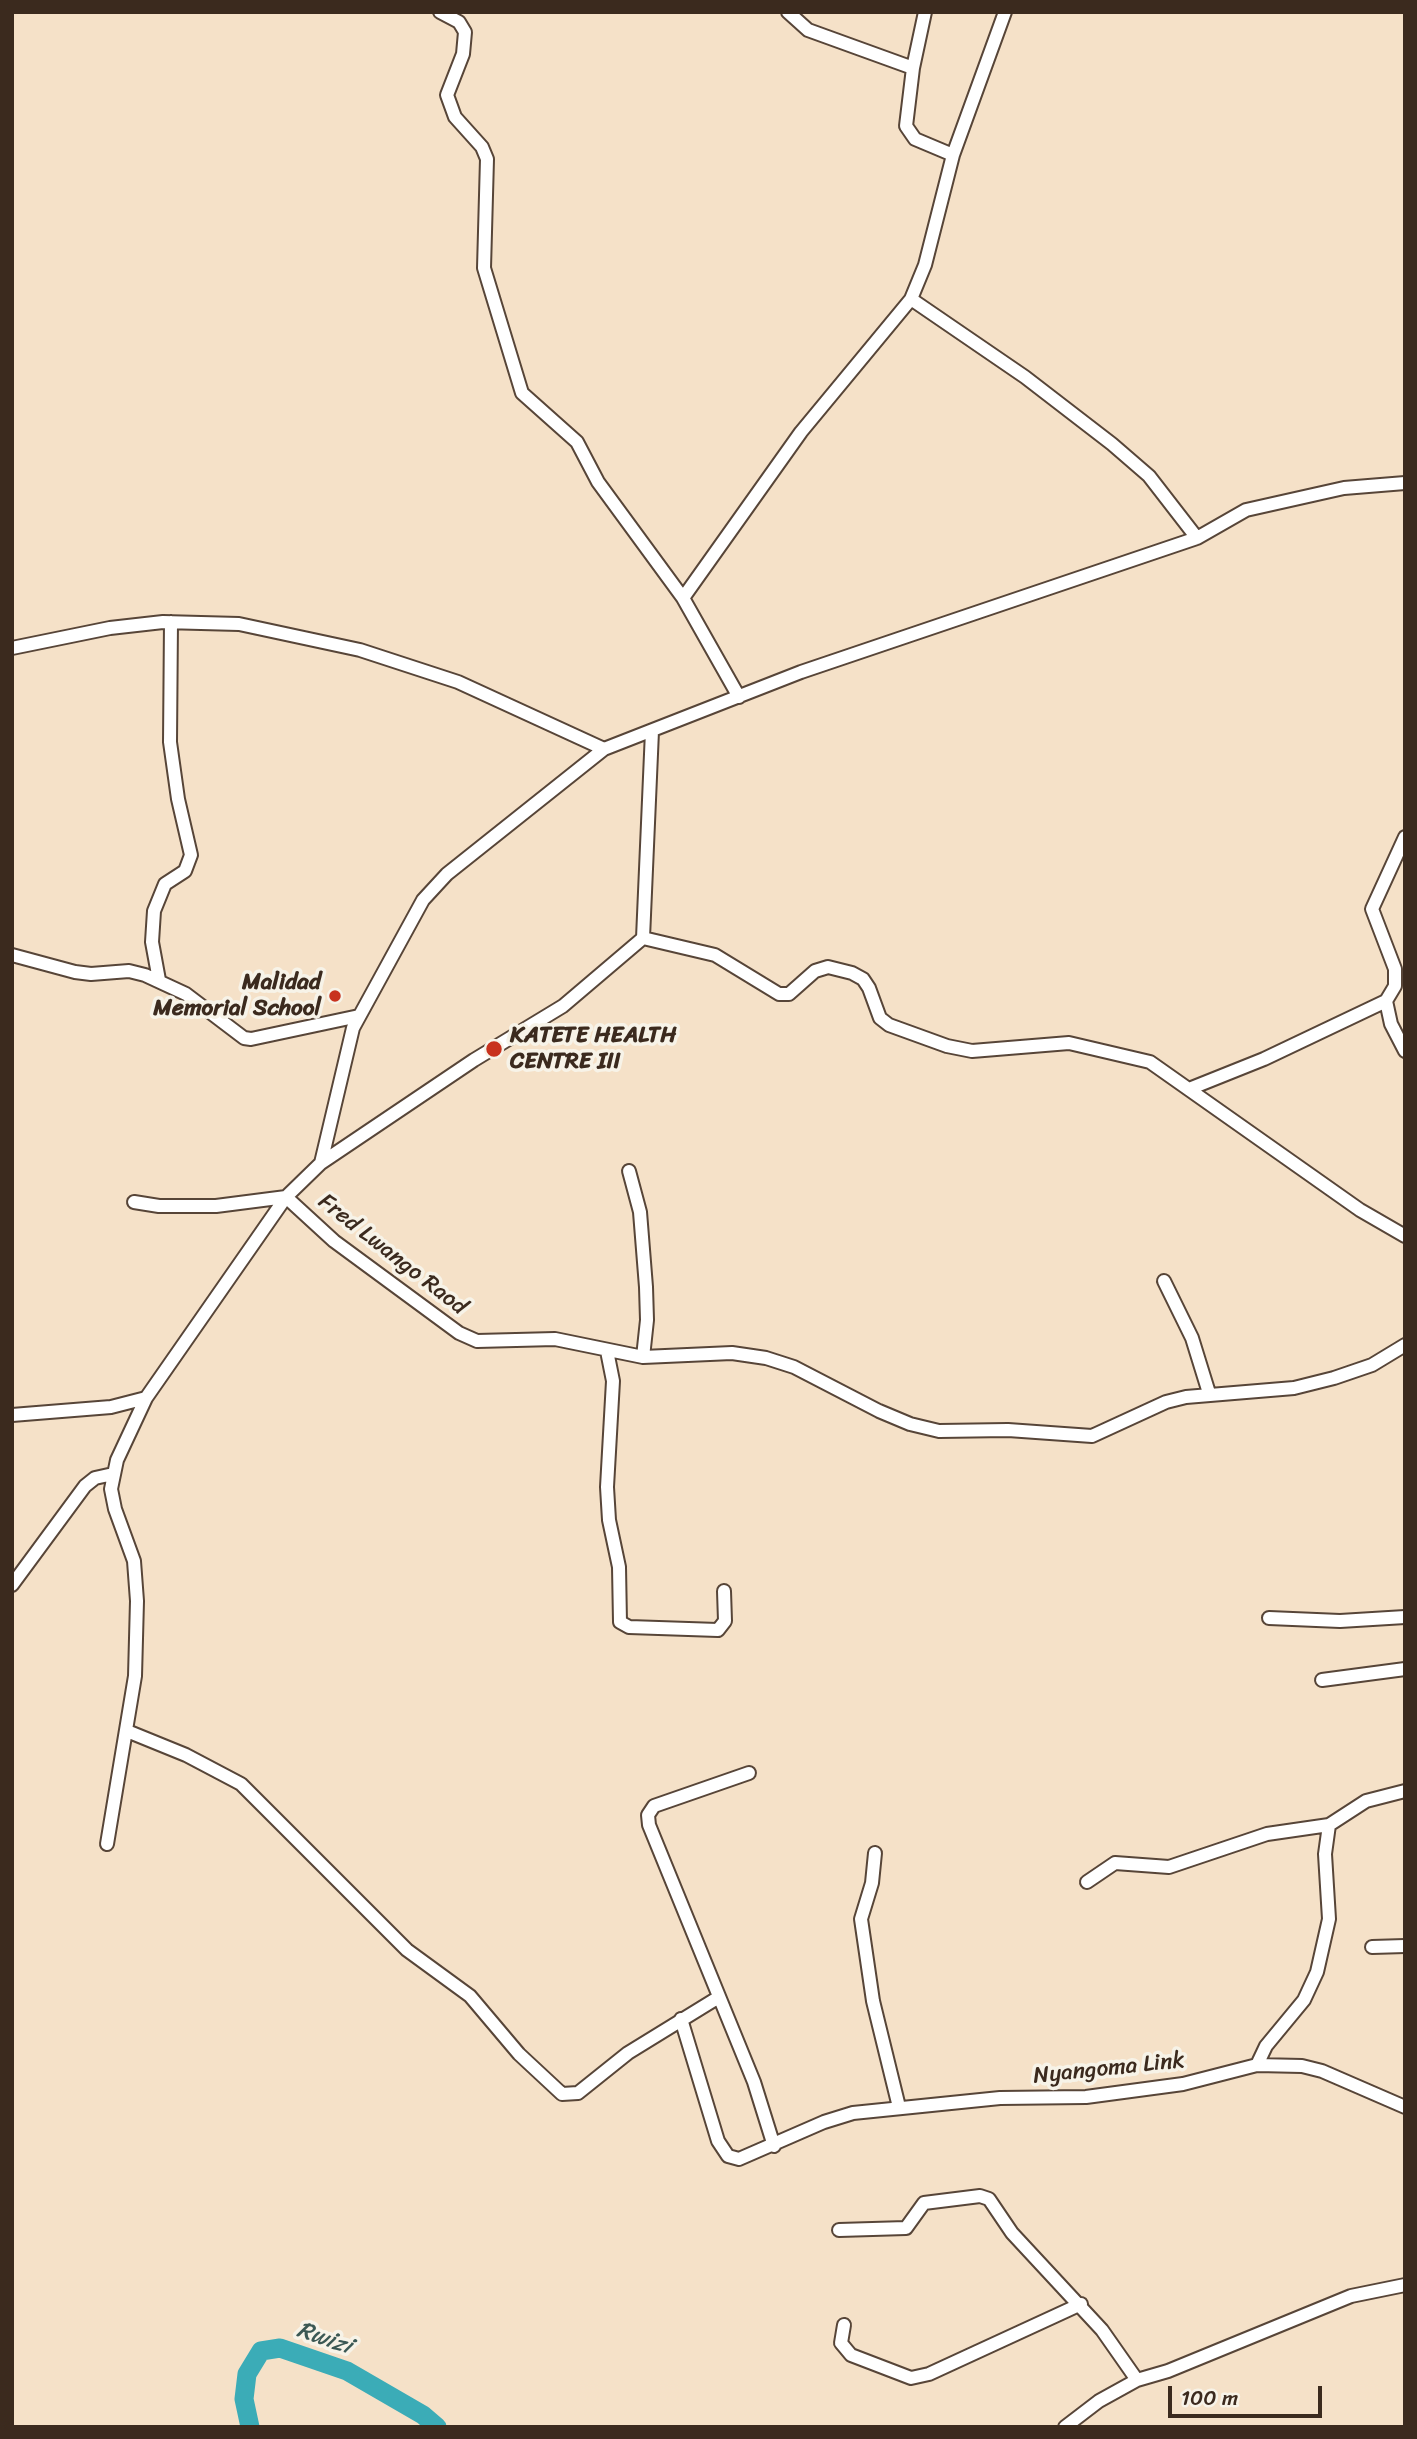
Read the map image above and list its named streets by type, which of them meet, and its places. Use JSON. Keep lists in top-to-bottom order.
{
  "streets": {
    "street": ["Fred Lwango Raod", "Nyangoma Link"]
  },
  "water": ["Rwizi"],
  "places": ["Malidad Memorial School", "KATETE HEALTH CENTRE III"],
  "scale_bar": "100 m"
}
